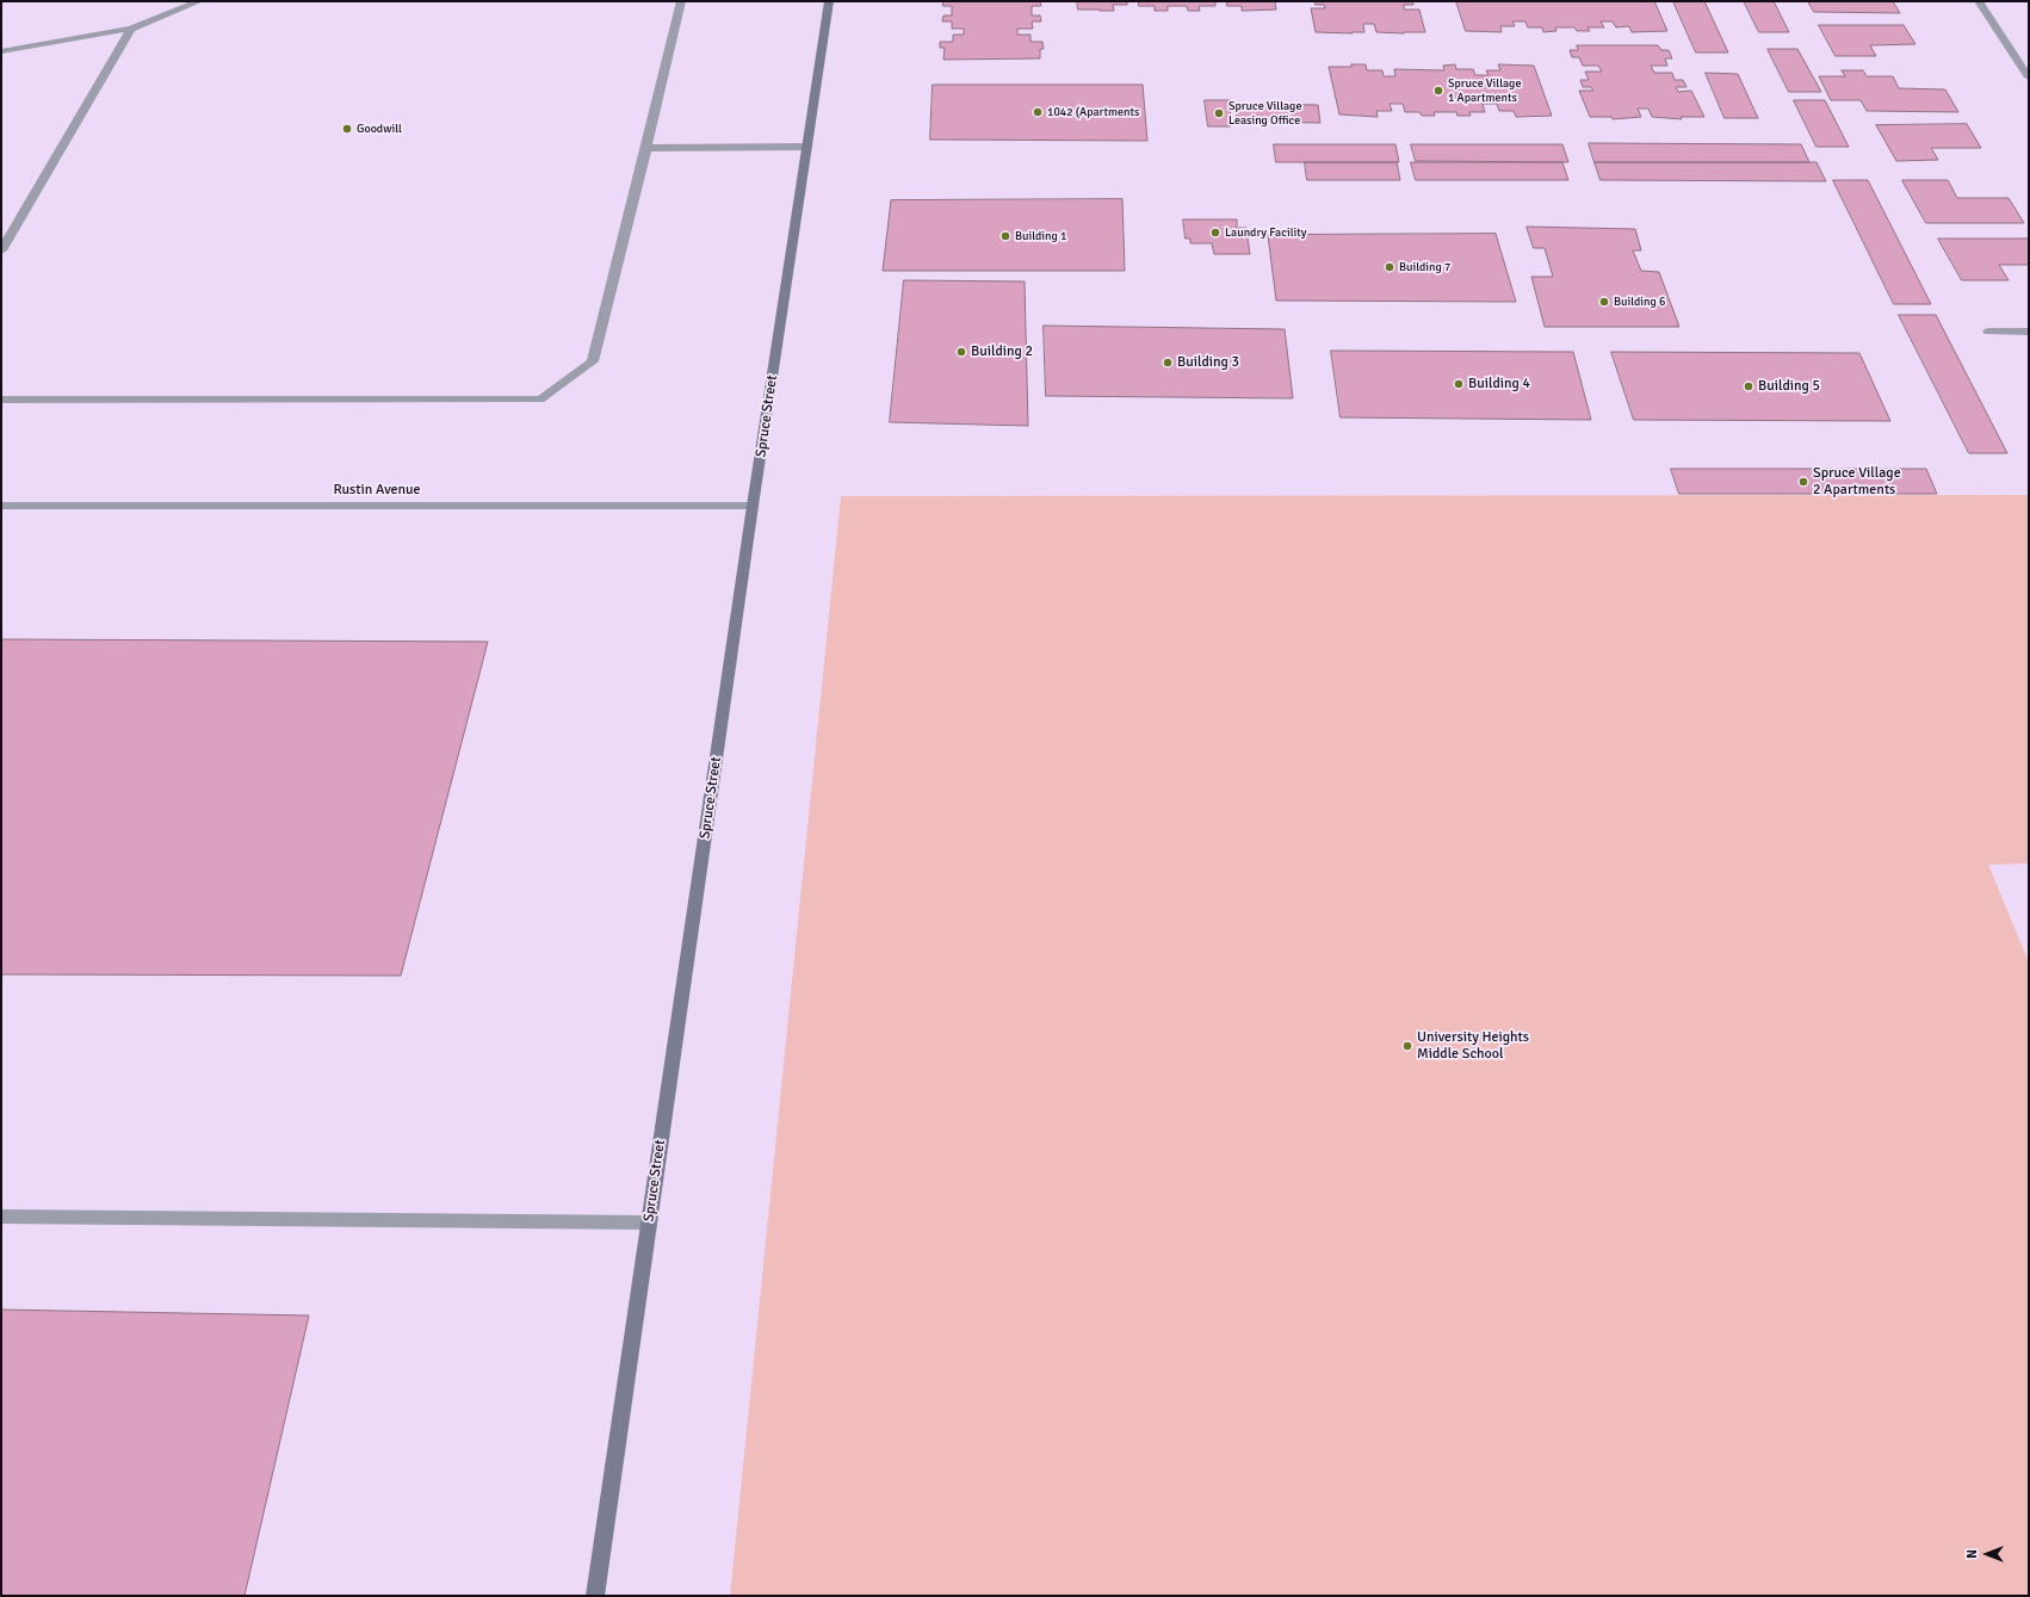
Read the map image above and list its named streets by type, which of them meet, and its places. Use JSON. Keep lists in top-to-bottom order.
{
  "streets": {
    "street": ["Spruce Street", "Rustin Avenue"]
  },
  "crossings": [
    ["Spruce Street", "Rustin Avenue"]
  ],
  "places": [
    "Spruce Village 1 Apartments",
    "1042 (Apartments",
    "Spruce Village Leasing Office",
    "Goodwill",
    "Laundry Facility",
    "Building 1",
    "Building 7",
    "Building 6",
    "Building 2",
    "Building 3",
    "Building 4",
    "Building 5",
    "Spruce Village 2 Apartments",
    "University Heights Middle School"
  ],
  "north": "left"
}
